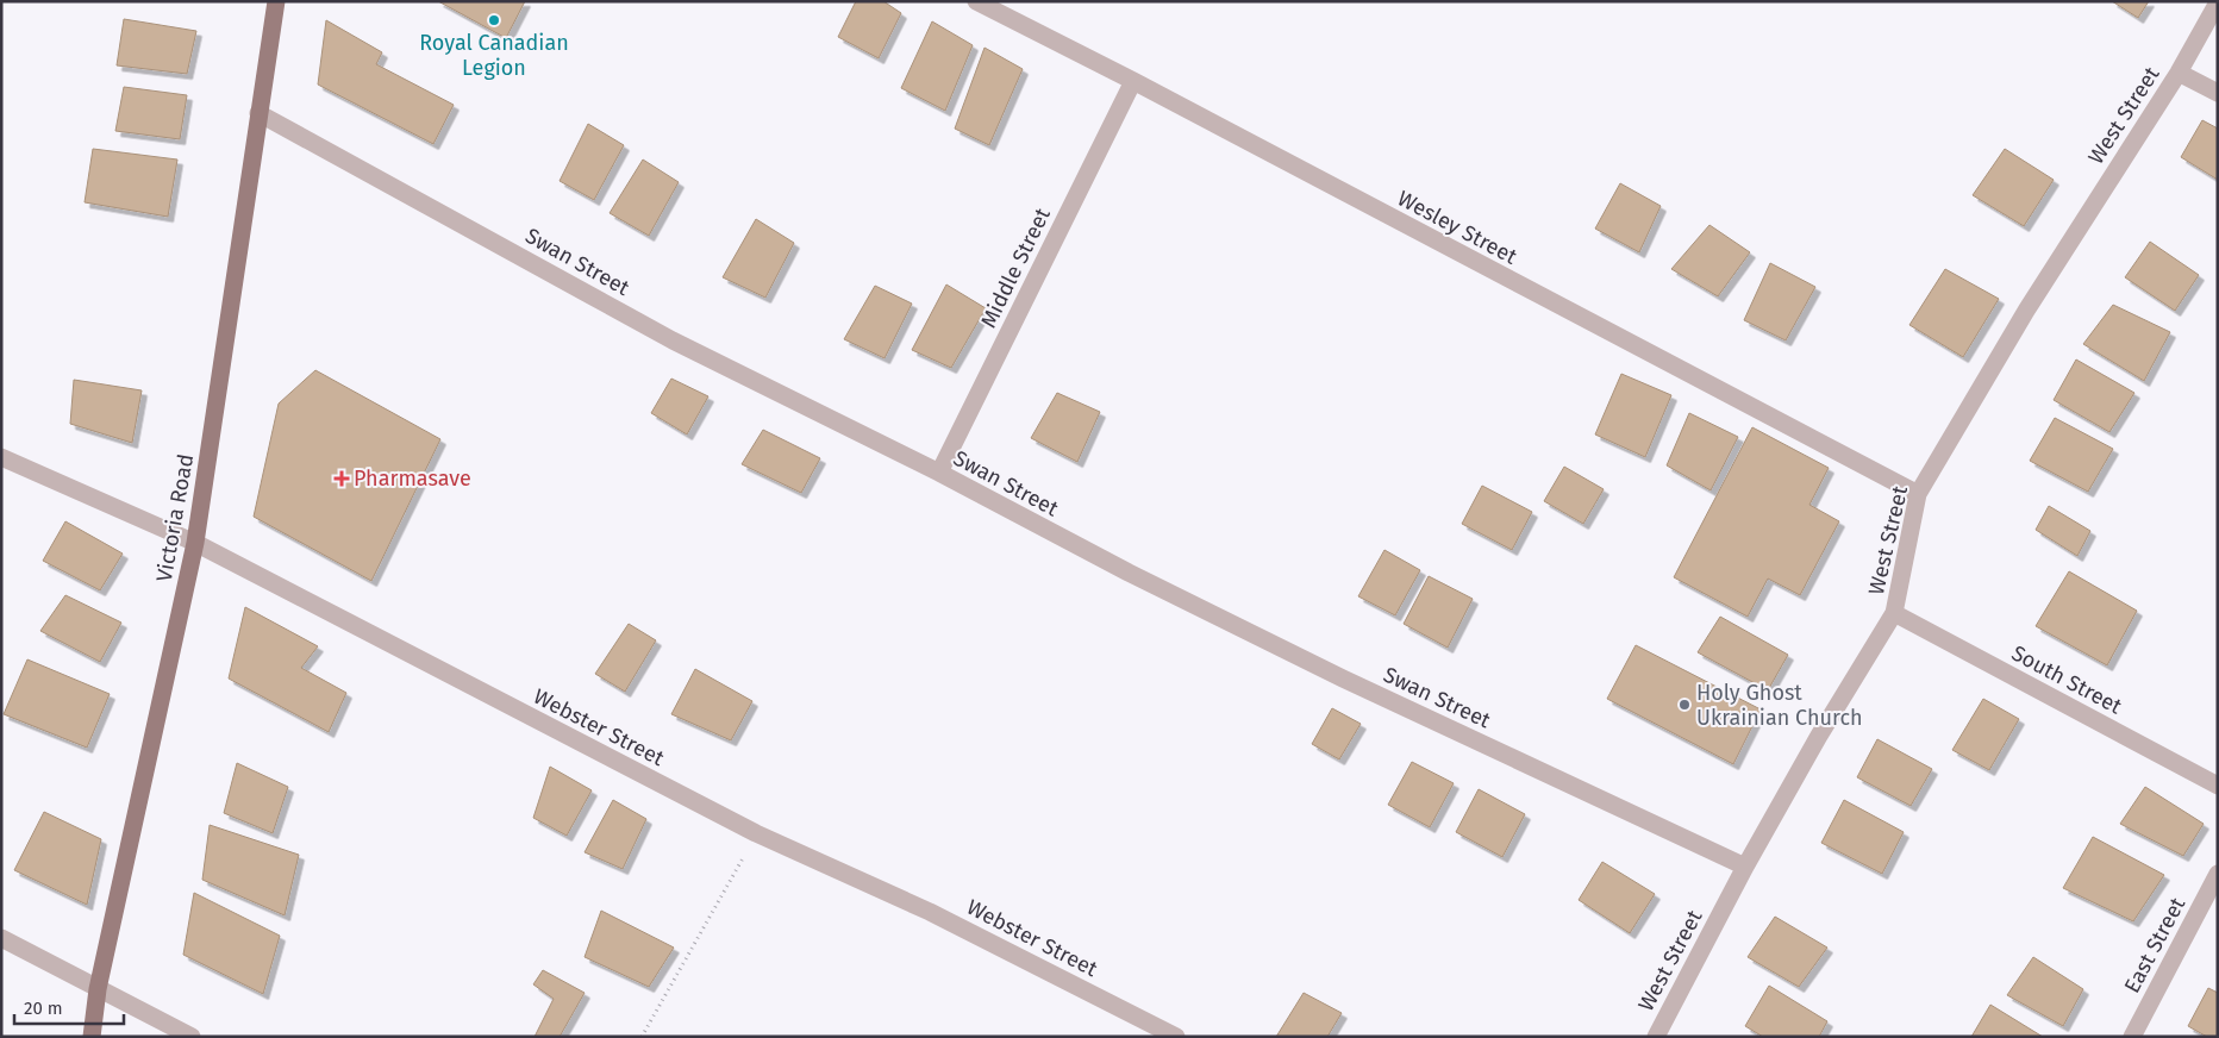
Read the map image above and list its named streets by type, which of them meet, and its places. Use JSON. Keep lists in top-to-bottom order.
{
  "streets": {
    "main road": ["Victoria Road"],
    "street": [
      "West Street",
      "Wesley Street",
      "Swan Street",
      "Middle Street",
      "South Street",
      "Webster Street",
      "East Street"
    ]
  },
  "crossings": [
    ["West Street", "Wesley Street"],
    ["West Street", "Swan Street"],
    ["West Street", "South Street"],
    ["Wesley Street", "Middle Street"],
    ["Swan Street", "Middle Street"],
    ["Swan Street", "Victoria Road"],
    ["Victoria Road", "Webster Street"]
  ],
  "places": {
    "other": ["Royal Canadian Legion", "Holy Ghost Ukrainian Church"],
    "health": ["Pharmasave"]
  },
  "scale_bar": "20 m"
}
